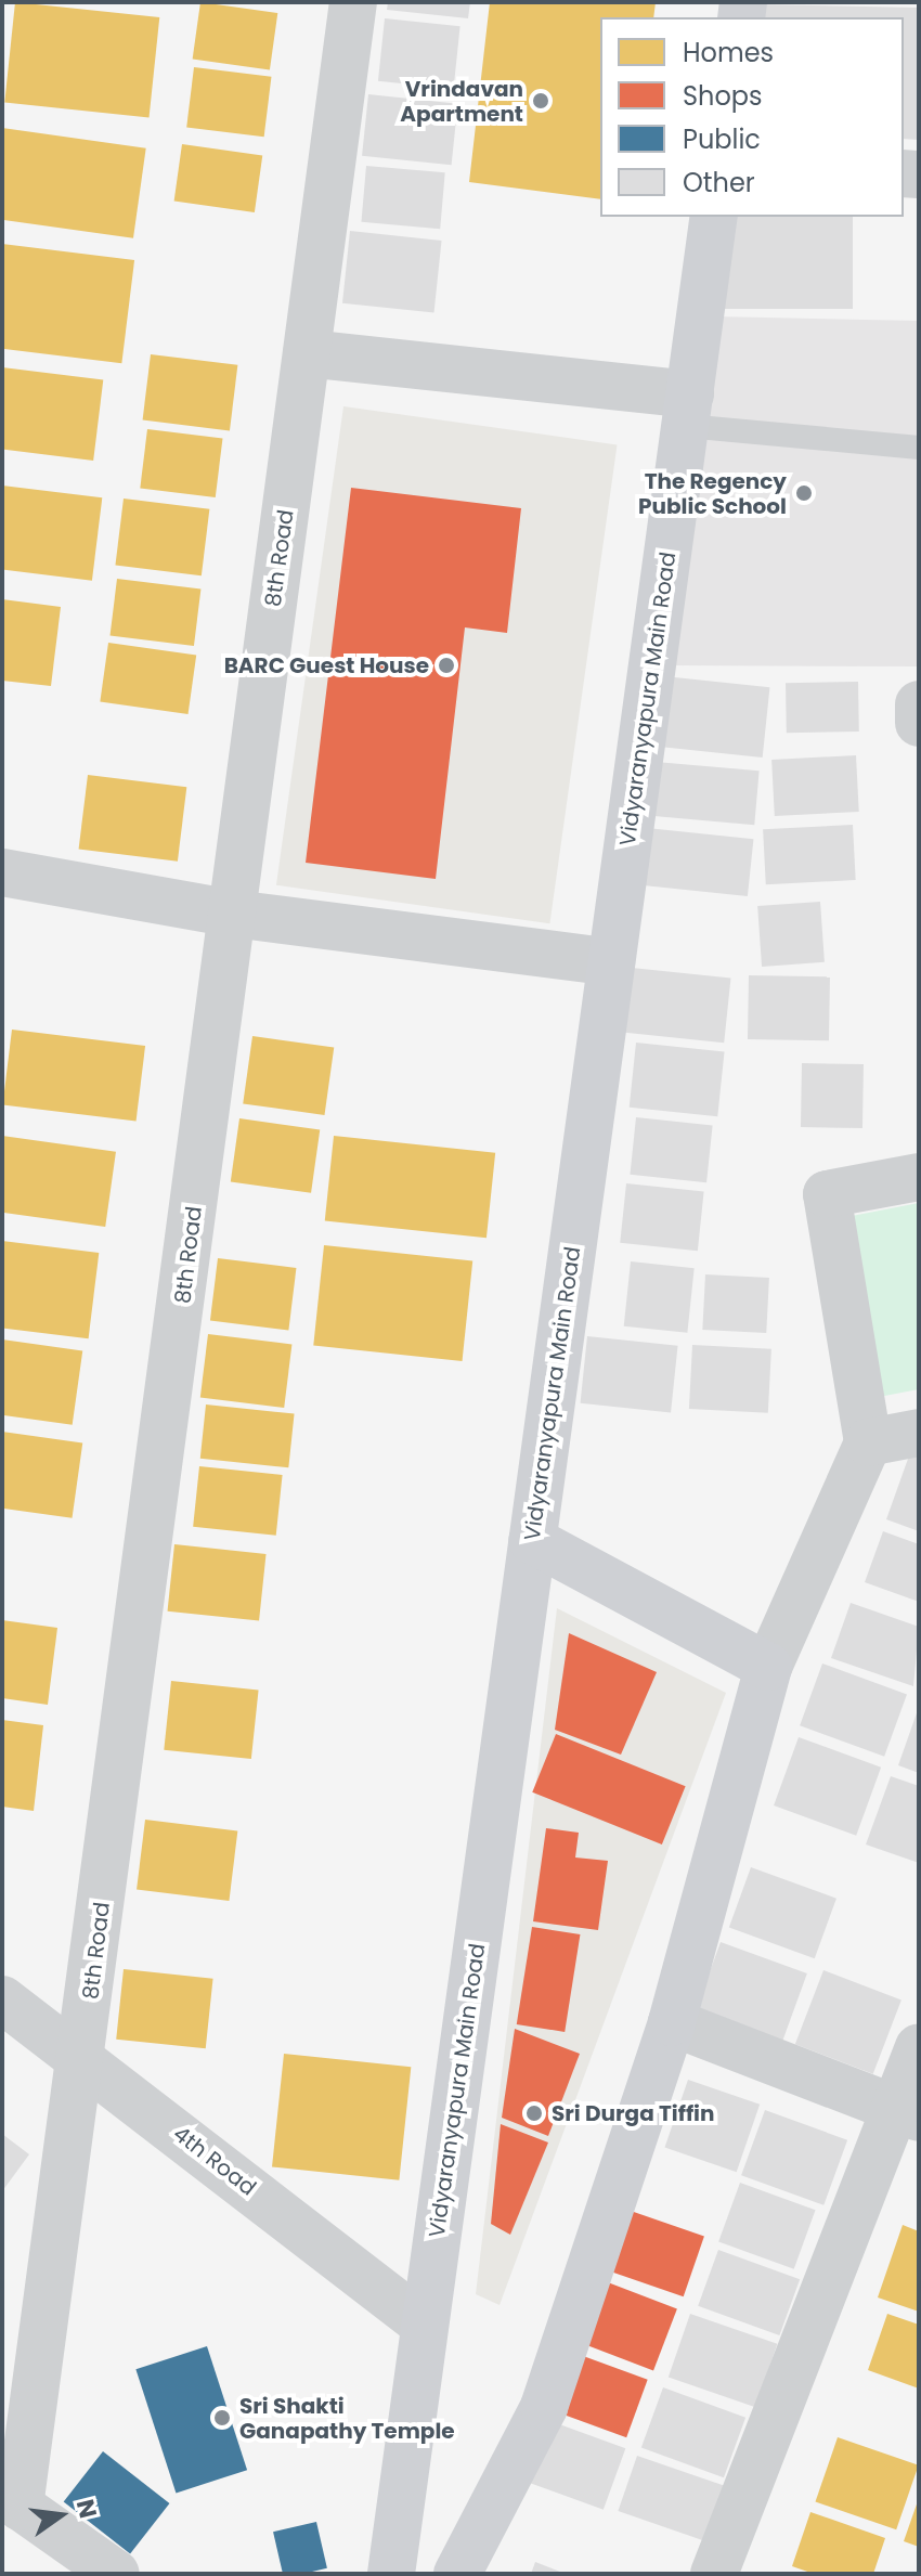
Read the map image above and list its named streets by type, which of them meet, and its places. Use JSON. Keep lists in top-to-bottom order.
{
  "streets": {
    "main road": ["Vidyaranyapura Main Road"],
    "street": ["8th Road", "4th Road"]
  },
  "crossings": [
    ["8th Road", "4th Road"],
    ["Vidyaranyapura Main Road", "4th Road"]
  ],
  "places": [
    "Vrindavan Apartment",
    "The Regency Public School",
    "BARC Guest House",
    "Sri Durga Tiffin",
    "Sri Shakti Ganapathy Temple"
  ],
  "legend": [
    "Homes",
    "Shops",
    "Public",
    "Other"
  ],
  "north": "right"
}
